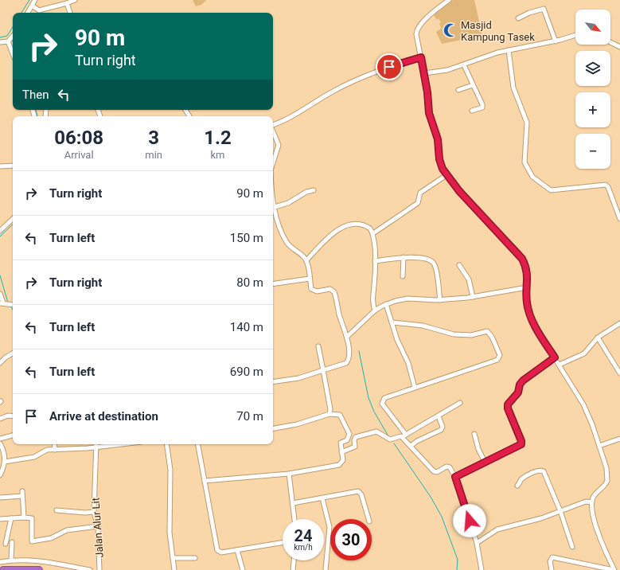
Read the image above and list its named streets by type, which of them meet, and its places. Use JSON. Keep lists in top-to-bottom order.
{
  "streets": {
    "street": ["Jalan Alur Lit"]
  },
  "places": {
    "mosque": ["Masjid Kampung Tasek"]
  },
  "north": "bottom right",
  "page": {
    "map_buttons": ["+", "−"],
    "turn": ["90 m", "Turn right"],
    "then": "Then",
    "eta": [
      "06:08",
      "Arrival",
      "3",
      "min",
      "1.2",
      "km"
    ],
    "list": [
      {
        "name": "Turn right",
        "value": "90 m"
      },
      {
        "name": "Turn left",
        "value": "150 m"
      },
      {
        "name": "Turn right",
        "value": "80 m"
      },
      {
        "name": "Turn left",
        "value": "140 m"
      },
      {
        "name": "Turn left",
        "value": "690 m"
      },
      {
        "name": "Arrive at destination",
        "value": "70 m"
      }
    ],
    "speed": "24 km/h",
    "limit": "30"
  }
}
